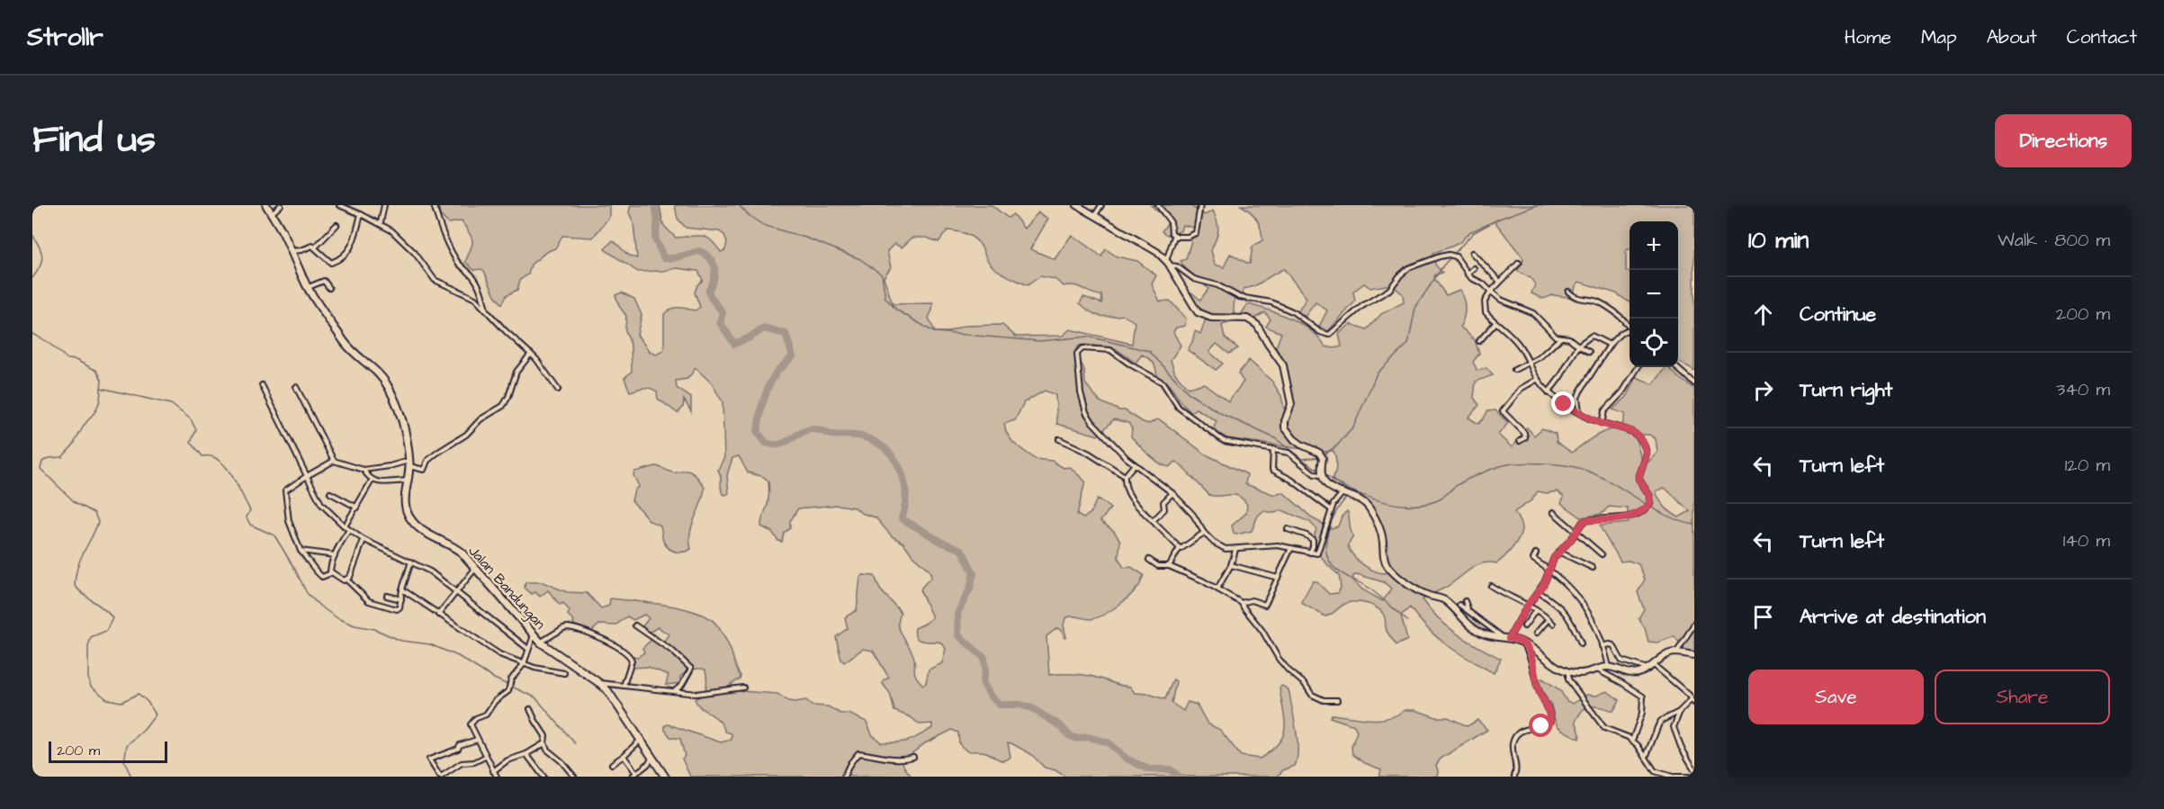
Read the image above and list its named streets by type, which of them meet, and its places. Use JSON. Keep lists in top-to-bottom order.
{
  "streets": {
    "main road": ["Jalan Bandungan"]
  },
  "scale_bar": "200 m",
  "page": {
    "header": "Strollr",
    "nav": [
      "Home",
      "Map",
      "About",
      "Contact"
    ],
    "title": "Find us",
    "buttons": [
      "Directions",
      ["Save", "Share"]
    ],
    "heading": ["10 min", "Walk · 800 m"],
    "map_buttons": ["+", "−"],
    "list": [
      ["Continue", "200 m"],
      ["Turn right", "340 m"],
      ["Turn left", "120 m"],
      ["Turn left", "140 m"],
      "Arrive at destination"
    ],
    "scale": "200 m"
  }
}
